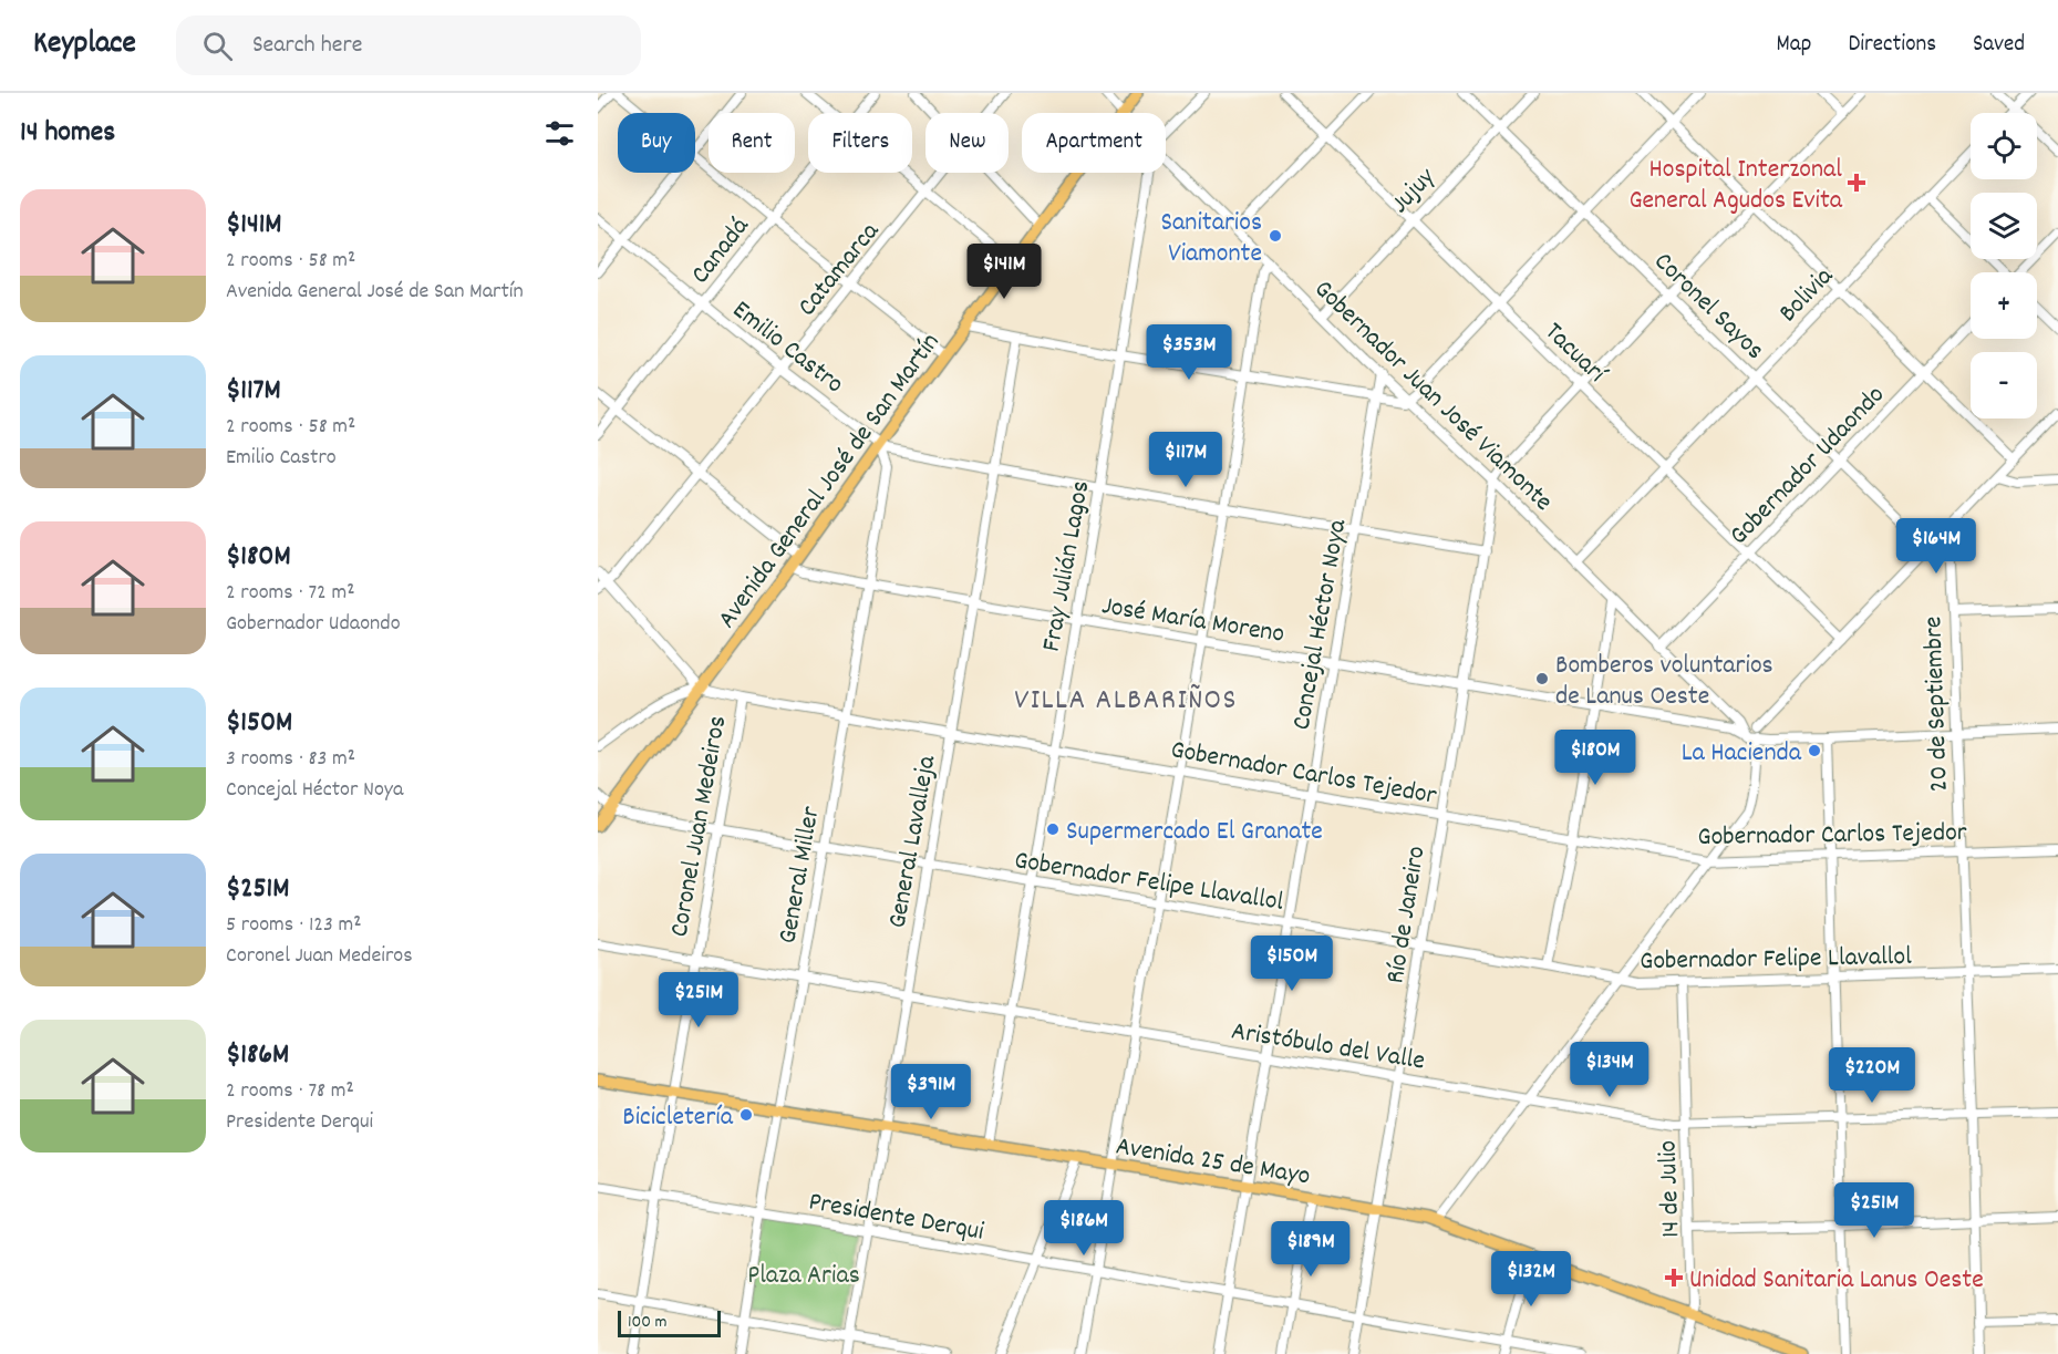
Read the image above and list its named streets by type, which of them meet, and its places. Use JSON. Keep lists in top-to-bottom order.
{
  "streets": {
    "main road": ["Avenida General José de San Martín", "Avenida 25 de Mayo"],
    "street": [
      "Jujuy",
      "Canadá",
      "Catamarca",
      "Bolivia",
      "Coronel Sayos",
      "Emilio Castro",
      "Tacuarí",
      "Gobernador Juan José Viamonte",
      "Gobernador Udaondo",
      "Fray Julián Lagos",
      "José María Moreno",
      "Concejal Héctor Noya",
      "20 de Septiembre",
      "Gobernador Carlos Tejedor",
      "Coronel Juan Medeiros",
      "General Lavalleja",
      "General Miller",
      "Gobernador Felipe Llavallol",
      "Río de Janeiro",
      "Aristóbulo del Valle",
      "14 de Julio",
      "Presidente Derqui"
    ]
  },
  "crossings": [
    ["Jujuy", "Coronel Sayos"],
    ["Jujuy", "Tacuarí"],
    ["Jujuy", "Gobernador Juan José Viamonte"],
    ["Canadá", "Emilio Castro"],
    ["Catamarca", "Emilio Castro"],
    ["Bolivia", "Coronel Sayos"],
    ["Bolivia", "Tacuarí"],
    ["Bolivia", "Gobernador Juan José Viamonte"],
    ["Coronel Sayos", "Gobernador Udaondo"],
    ["Emilio Castro", "Avenida General José de San Martín"],
    ["Emilio Castro", "Fray Julián Lagos"],
    ["Emilio Castro", "Concejal Héctor Noya"],
    ["Emilio Castro", "General Lavalleja"],
    ["Emilio Castro", "General Miller"],
    ["Emilio Castro", "Río de Janeiro"],
    ["Tacuarí", "Gobernador Udaondo"],
    ["Gobernador Juan José Viamonte", "Gobernador Udaondo"],
    ["Gobernador Juan José Viamonte", "Avenida General José de San Martín"],
    ["Gobernador Juan José Viamonte", "José María Moreno"],
    ["Gobernador Juan José Viamonte", "Concejal Héctor Noya"],
    ["Gobernador Juan José Viamonte", "Río de Janeiro"],
    ["Avenida General José de San Martín", "José María Moreno"],
    ["Avenida General José de San Martín", "Gobernador Carlos Tejedor"],
    ["Avenida General José de San Martín", "General Miller"],
    ["Avenida General José de San Martín", "Gobernador Felipe Llavallol"],
    ["Fray Julián Lagos", "José María Moreno"],
    ["Fray Julián Lagos", "Gobernador Carlos Tejedor"],
    ["Fray Julián Lagos", "Gobernador Felipe Llavallol"],
    ["Fray Julián Lagos", "Aristóbulo del Valle"],
    ["Fray Julián Lagos", "Avenida 25 de Mayo"],
    ["José María Moreno", "Concejal Héctor Noya"],
    ["José María Moreno", "20 de Septiembre"],
    ["José María Moreno", "General Lavalleja"],
    ["José María Moreno", "General Miller"],
    ["José María Moreno", "Río de Janeiro"],
    ["Concejal Héctor Noya", "Gobernador Carlos Tejedor"],
    ["Concejal Héctor Noya", "Gobernador Felipe Llavallol"],
    ["Concejal Héctor Noya", "Aristóbulo del Valle"],
    ["Concejal Héctor Noya", "Avenida 25 de Mayo"],
    ["Concejal Héctor Noya", "Presidente Derqui"],
    ["20 de Septiembre", "Gobernador Carlos Tejedor"],
    ["20 de Septiembre", "Gobernador Felipe Llavallol"],
    ["20 de Septiembre", "Aristóbulo del Valle"],
    ["Gobernador Carlos Tejedor", "Coronel Juan Medeiros"],
    ["Gobernador Carlos Tejedor", "General Lavalleja"],
    ["Gobernador Carlos Tejedor", "General Miller"],
    ["Gobernador Carlos Tejedor", "Río de Janeiro"],
    ["Coronel Juan Medeiros", "Gobernador Felipe Llavallol"],
    ["Coronel Juan Medeiros", "Aristóbulo del Valle"],
    ["Coronel Juan Medeiros", "Avenida 25 de Mayo"],
    ["Coronel Juan Medeiros", "Presidente Derqui"],
    ["General Lavalleja", "Gobernador Felipe Llavallol"],
    ["General Lavalleja", "Aristóbulo del Valle"],
    ["General Lavalleja", "Avenida 25 de Mayo"],
    ["General Lavalleja", "Presidente Derqui"],
    ["General Miller", "Gobernador Felipe Llavallol"],
    ["General Miller", "Aristóbulo del Valle"],
    ["General Miller", "Avenida 25 de Mayo"],
    ["General Miller", "Presidente Derqui"],
    ["Gobernador Felipe Llavallol", "Río de Janeiro"],
    ["Gobernador Felipe Llavallol", "14 de Julio"],
    ["Río de Janeiro", "Aristóbulo del Valle"],
    ["Río de Janeiro", "Avenida 25 de Mayo"],
    ["Río de Janeiro", "Presidente Derqui"],
    ["Aristóbulo del Valle", "14 de Julio"],
    ["Avenida 25 de Mayo", "14 de Julio"]
  ],
  "districts": ["VILLA ALBARIÑOS"],
  "parks": ["Plaza Arias"],
  "places": {
    "health": ["Hospital Interzonal General Agudos Evita", "Unidad Sanitaria Lanus Oeste"],
    "other": [
      "Sanitarios Viamonte",
      "Bomberos voluntarios de Lanus Oeste",
      "La Hacienda",
      "Supermercado El Granate",
      "Bicicletería"
    ]
  },
  "scale_bar": "100 m",
  "page": {
    "header": "Keyplace",
    "search": "Search here",
    "nav": ["Map", "Directions", "Saved"],
    "heading": "14 homes",
    "map_buttons": ["+", "−"],
    "chip": [
      "Buy",
      "Rent",
      "Filters",
      "New",
      "Apartment"
    ],
    "list": [
      {
        "name": "$141M",
        "note": "2 rooms · 58 m² · Avenida General José de San Martín"
      },
      {
        "name": "$117M",
        "note": "2 rooms · 58 m² · Emilio Castro"
      },
      {
        "name": "$180M",
        "note": "2 rooms · 72 m² · Gobernador Udaondo"
      },
      {
        "name": "$150M",
        "note": "3 rooms · 83 m² · Concejal Héctor Noya"
      },
      {
        "name": "$251M",
        "note": "5 rooms · 123 m² · Coronel Juan Medeiros"
      },
      {
        "name": "$186M",
        "note": "2 rooms · 78 m² · Presidente Derqui"
      }
    ],
    "price": [
      "$141M",
      "$353M",
      "$117M",
      "$164M",
      "$180M",
      "$150M",
      "$251M",
      "$134M",
      "$220M",
      "$391M",
      "$251M",
      "$186M",
      "$189M",
      "$132M"
    ],
    "scale": "100 m"
  }
}
